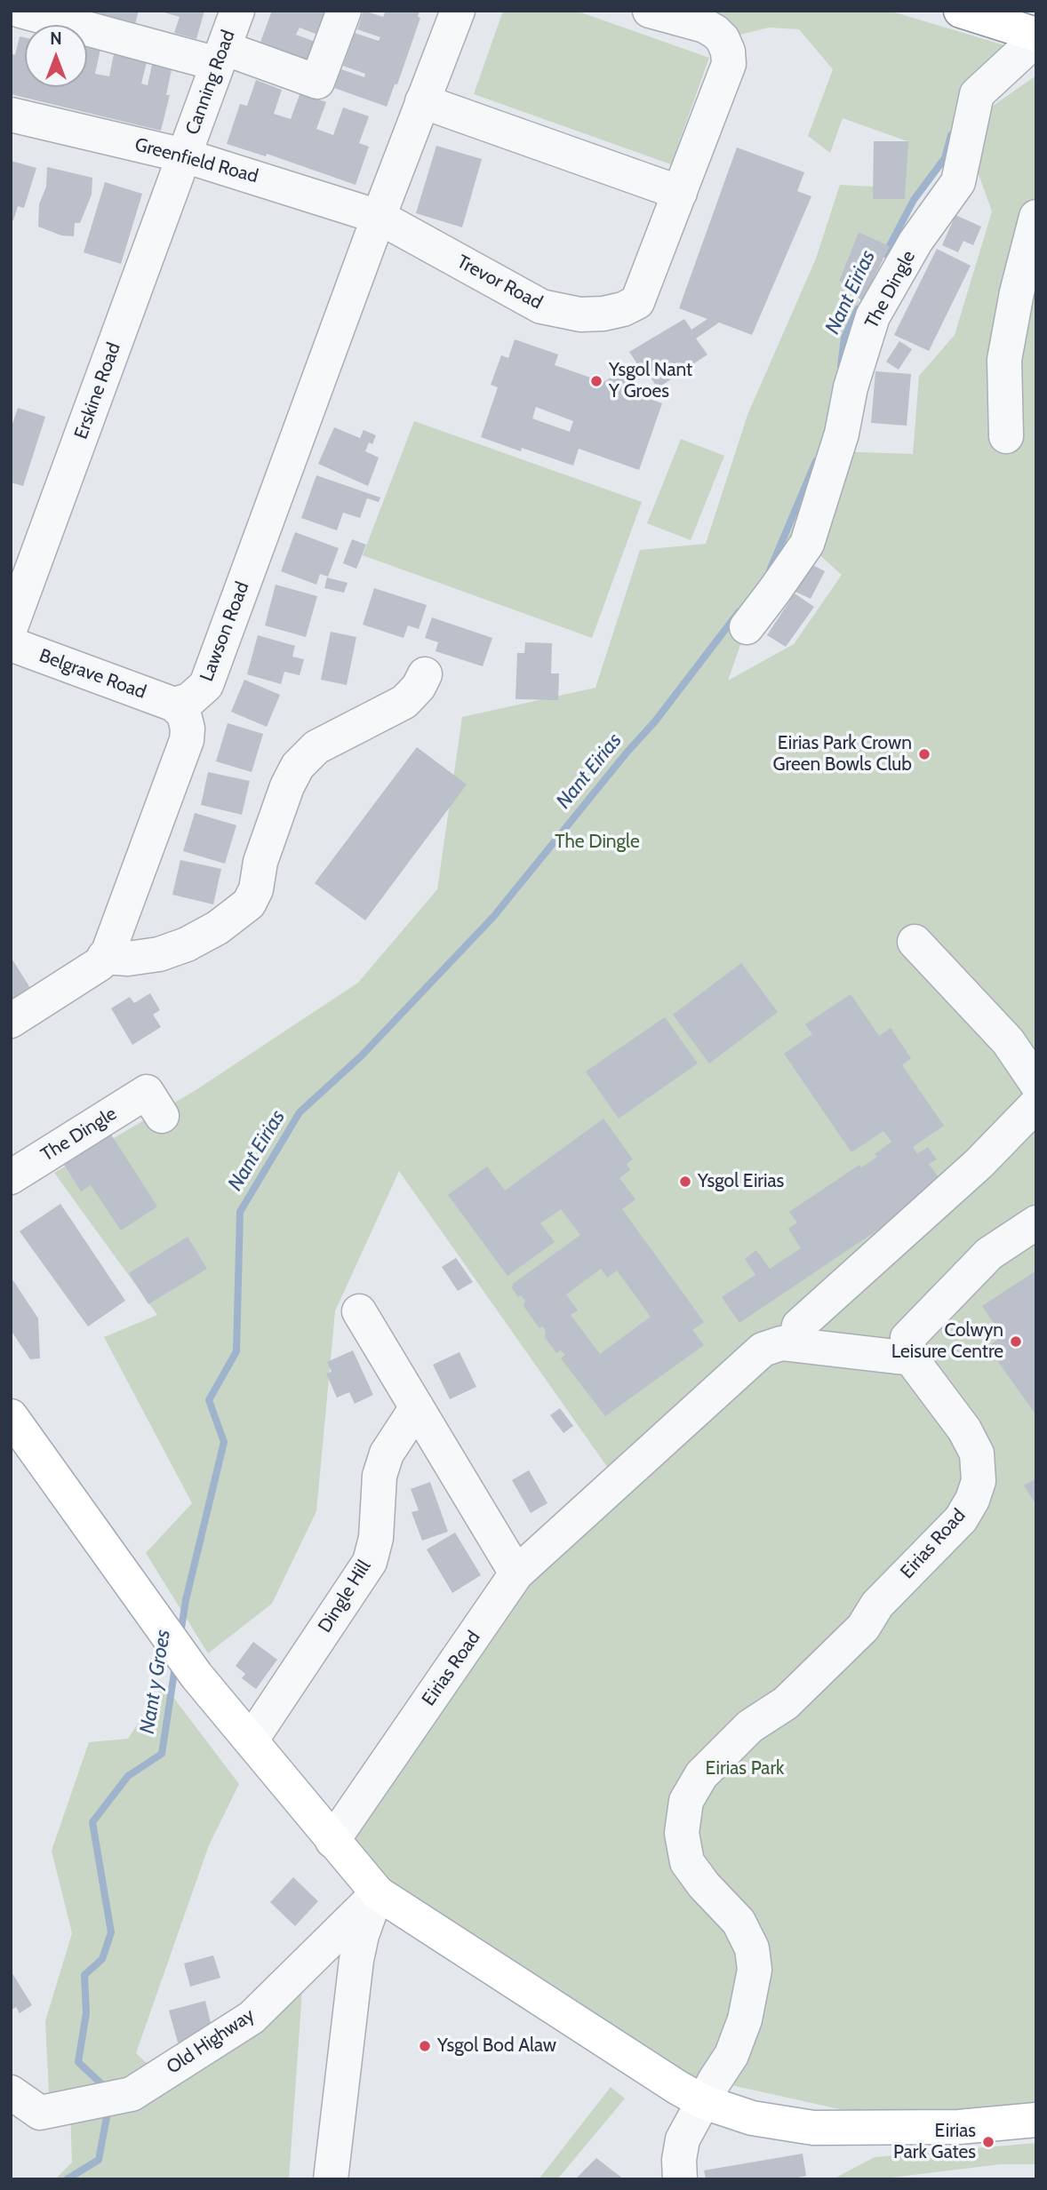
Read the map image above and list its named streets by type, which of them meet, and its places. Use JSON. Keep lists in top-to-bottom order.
{
  "streets": {
    "street": [
      "Canning Road",
      "Greenfield Road",
      "Trevor Road",
      "The Dingle",
      "Erskine Road",
      "Lawson Road",
      "Belgrave Road",
      "Eirias Road",
      "Dingle Hill",
      "Old Highway"
    ]
  },
  "crossings": [
    ["Canning Road", "Greenfield Road"],
    ["Canning Road", "Erskine Road"],
    ["Greenfield Road", "Trevor Road"],
    ["Greenfield Road", "Erskine Road"],
    ["Greenfield Road", "Lawson Road"],
    ["Trevor Road", "Lawson Road"],
    ["Lawson Road", "Belgrave Road"]
  ],
  "water": ["Nant Eirias", "Nant y Groes"],
  "parks": ["The Dingle", "Eirias Park"],
  "places": [
    "Ysgol Nant Y Groes",
    "Eirias Park Crown Green Bowls Club",
    "Ysgol Eirias",
    "Colwyn Leisure Centre",
    "Ysgol Bod Alaw",
    "Eirias Park Gates"
  ],
  "north": "top"
}
